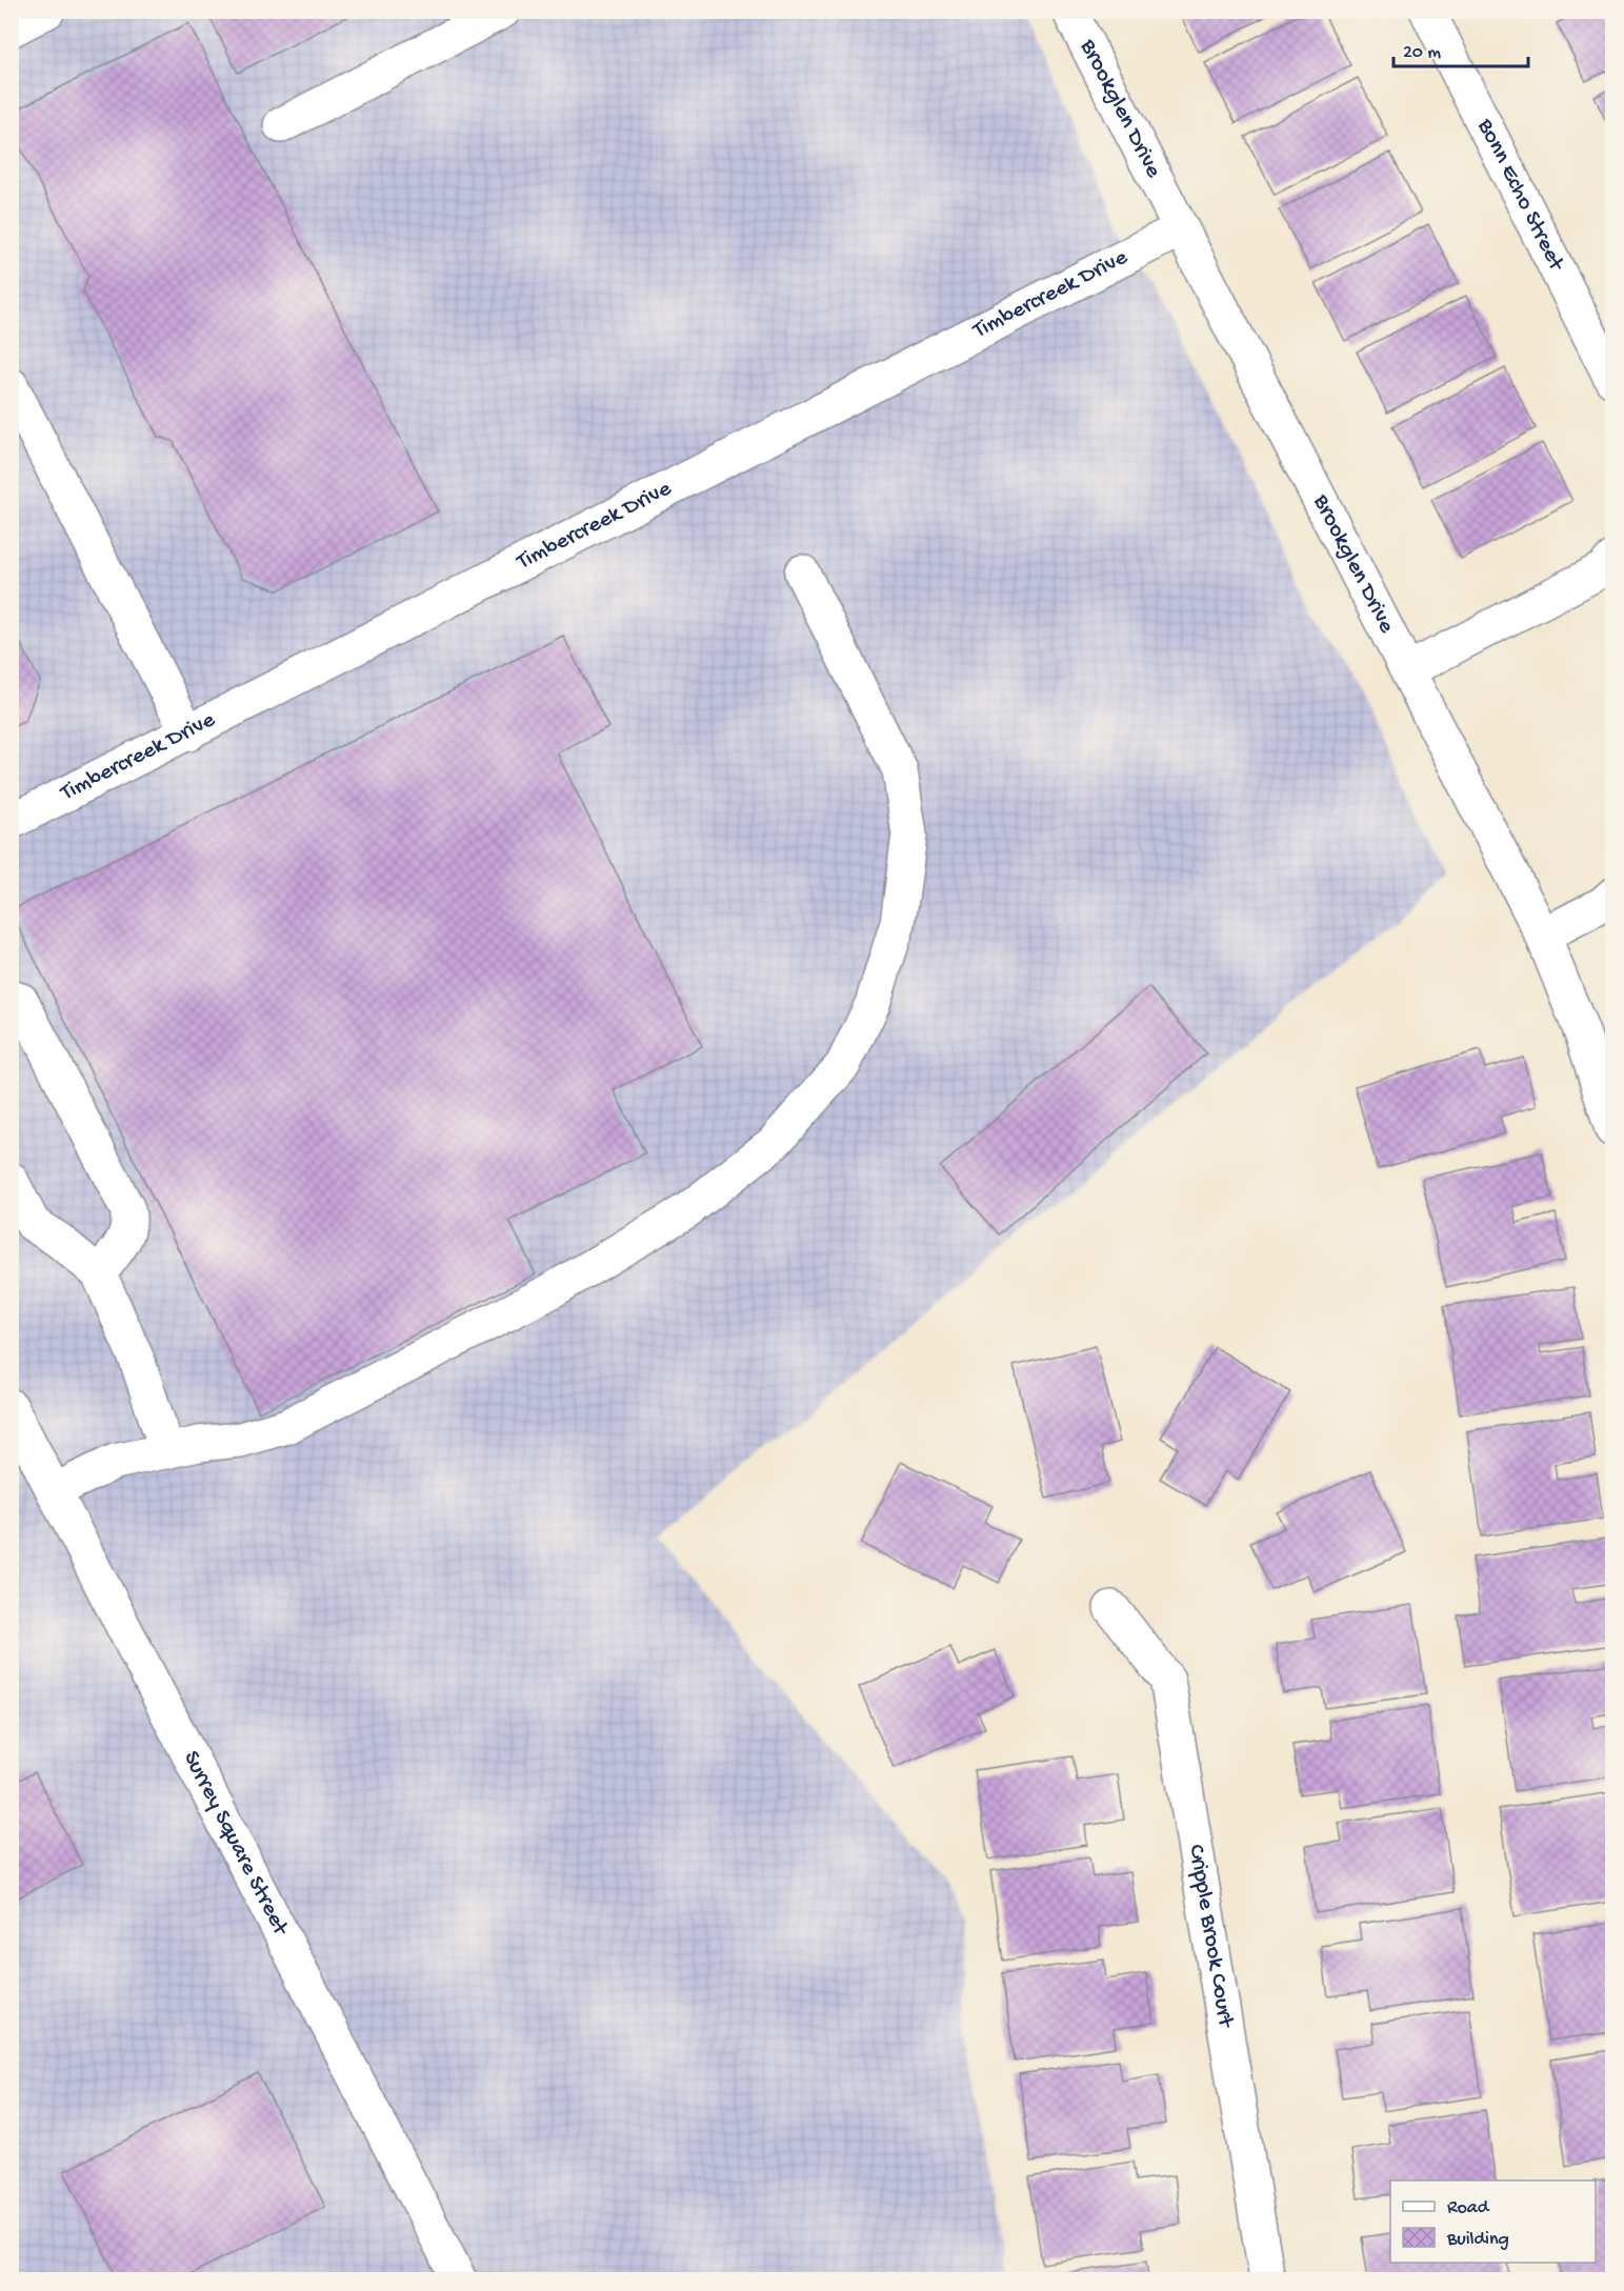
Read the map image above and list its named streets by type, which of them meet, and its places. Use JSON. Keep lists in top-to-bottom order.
{
  "streets": {
    "street": [
      "Brookglen Drive",
      "Bonn Echo Street",
      "Timbercreek Drive",
      "Surrey Square Street",
      "Cripple Brook Court"
    ]
  },
  "crossings": [
    ["Brookglen Drive", "Timbercreek Drive"]
  ],
  "legend": ["Road", "Building"],
  "scale_bar": "20 m"
}
